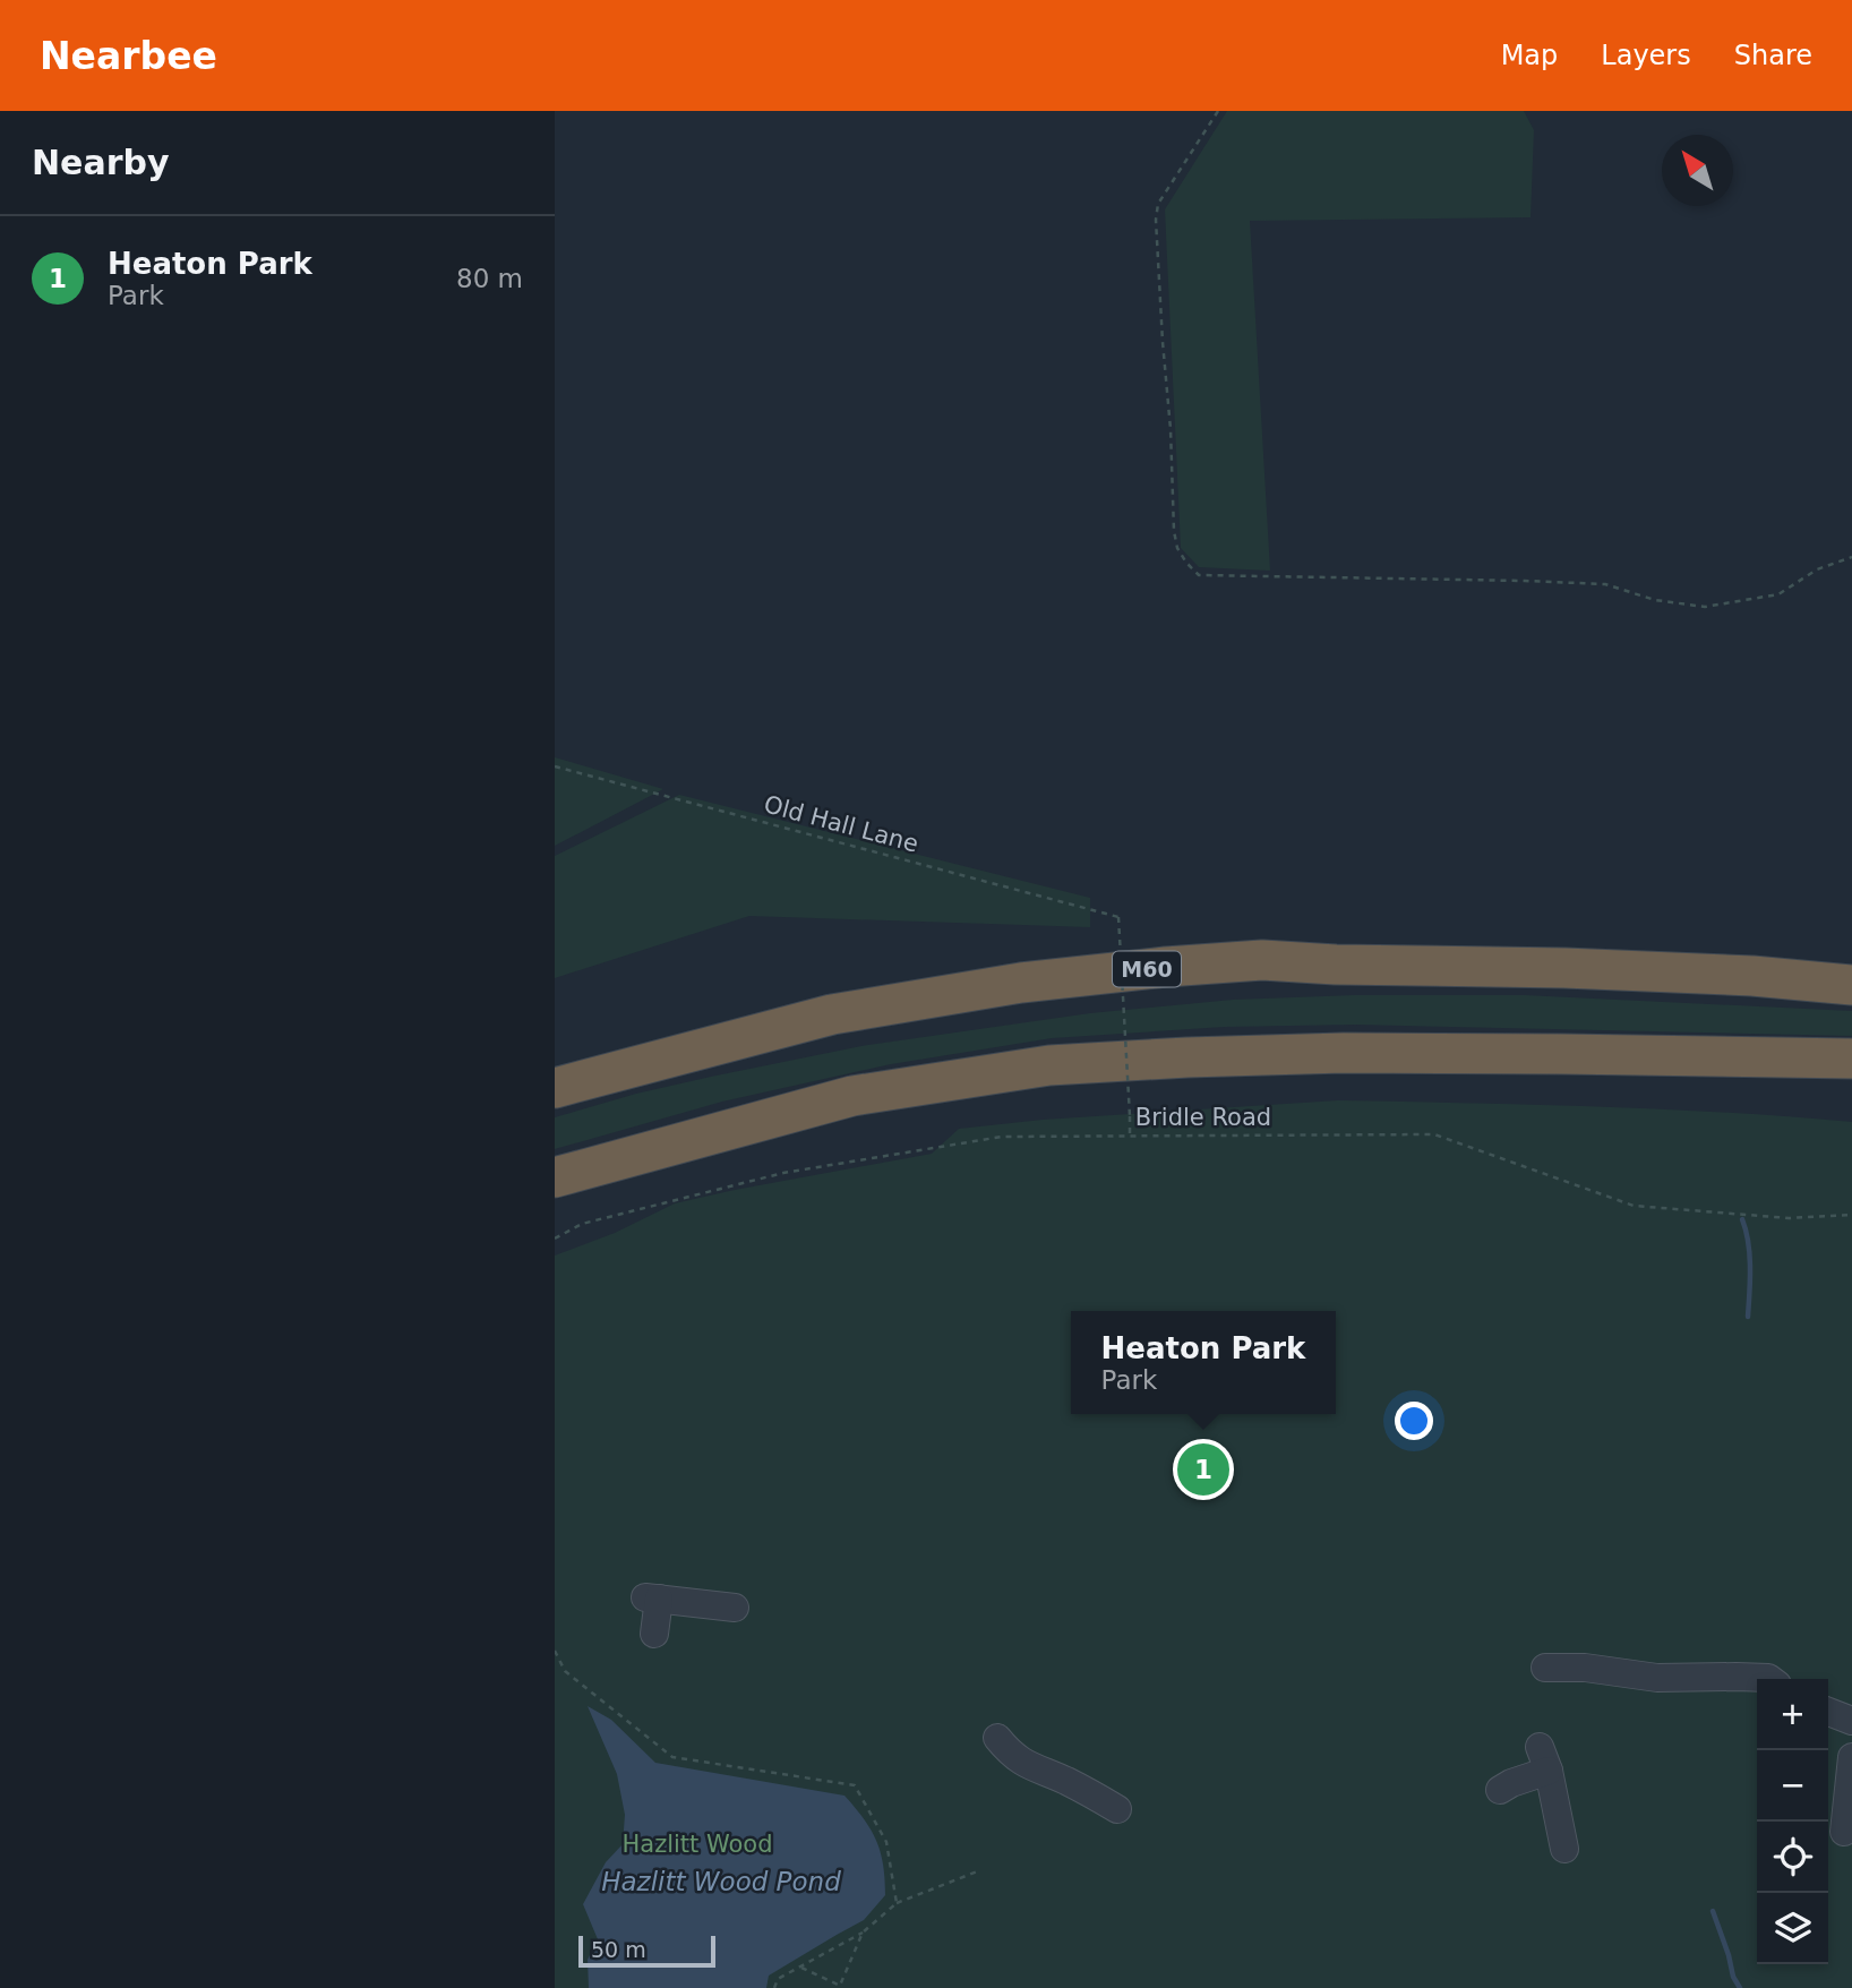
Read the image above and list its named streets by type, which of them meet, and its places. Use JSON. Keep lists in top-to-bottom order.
{
  "streets": {
    "highway": ["M60"],
    "path": ["Old Hall Lane", "Bridle Road"]
  },
  "crossings": [
    ["Old Hall Lane", "Bridle Road"]
  ],
  "water": ["Hazlitt Wood Pond"],
  "parks": ["Hazlitt Wood"],
  "scale_bar": "50 m",
  "north": "top left",
  "page": {
    "header": "Nearbee",
    "nav": ["Map", "Layers", "Share"],
    "heading": "Nearby",
    "list": [
      {
        "mark": "1",
        "name": "Heaton Park",
        "note": "Park",
        "value": "80 m"
      }
    ],
    "popup": ["Heaton Park", "Park"],
    "pins": "1",
    "map_buttons": ["+", "−"],
    "scale": "50 m"
  }
}
